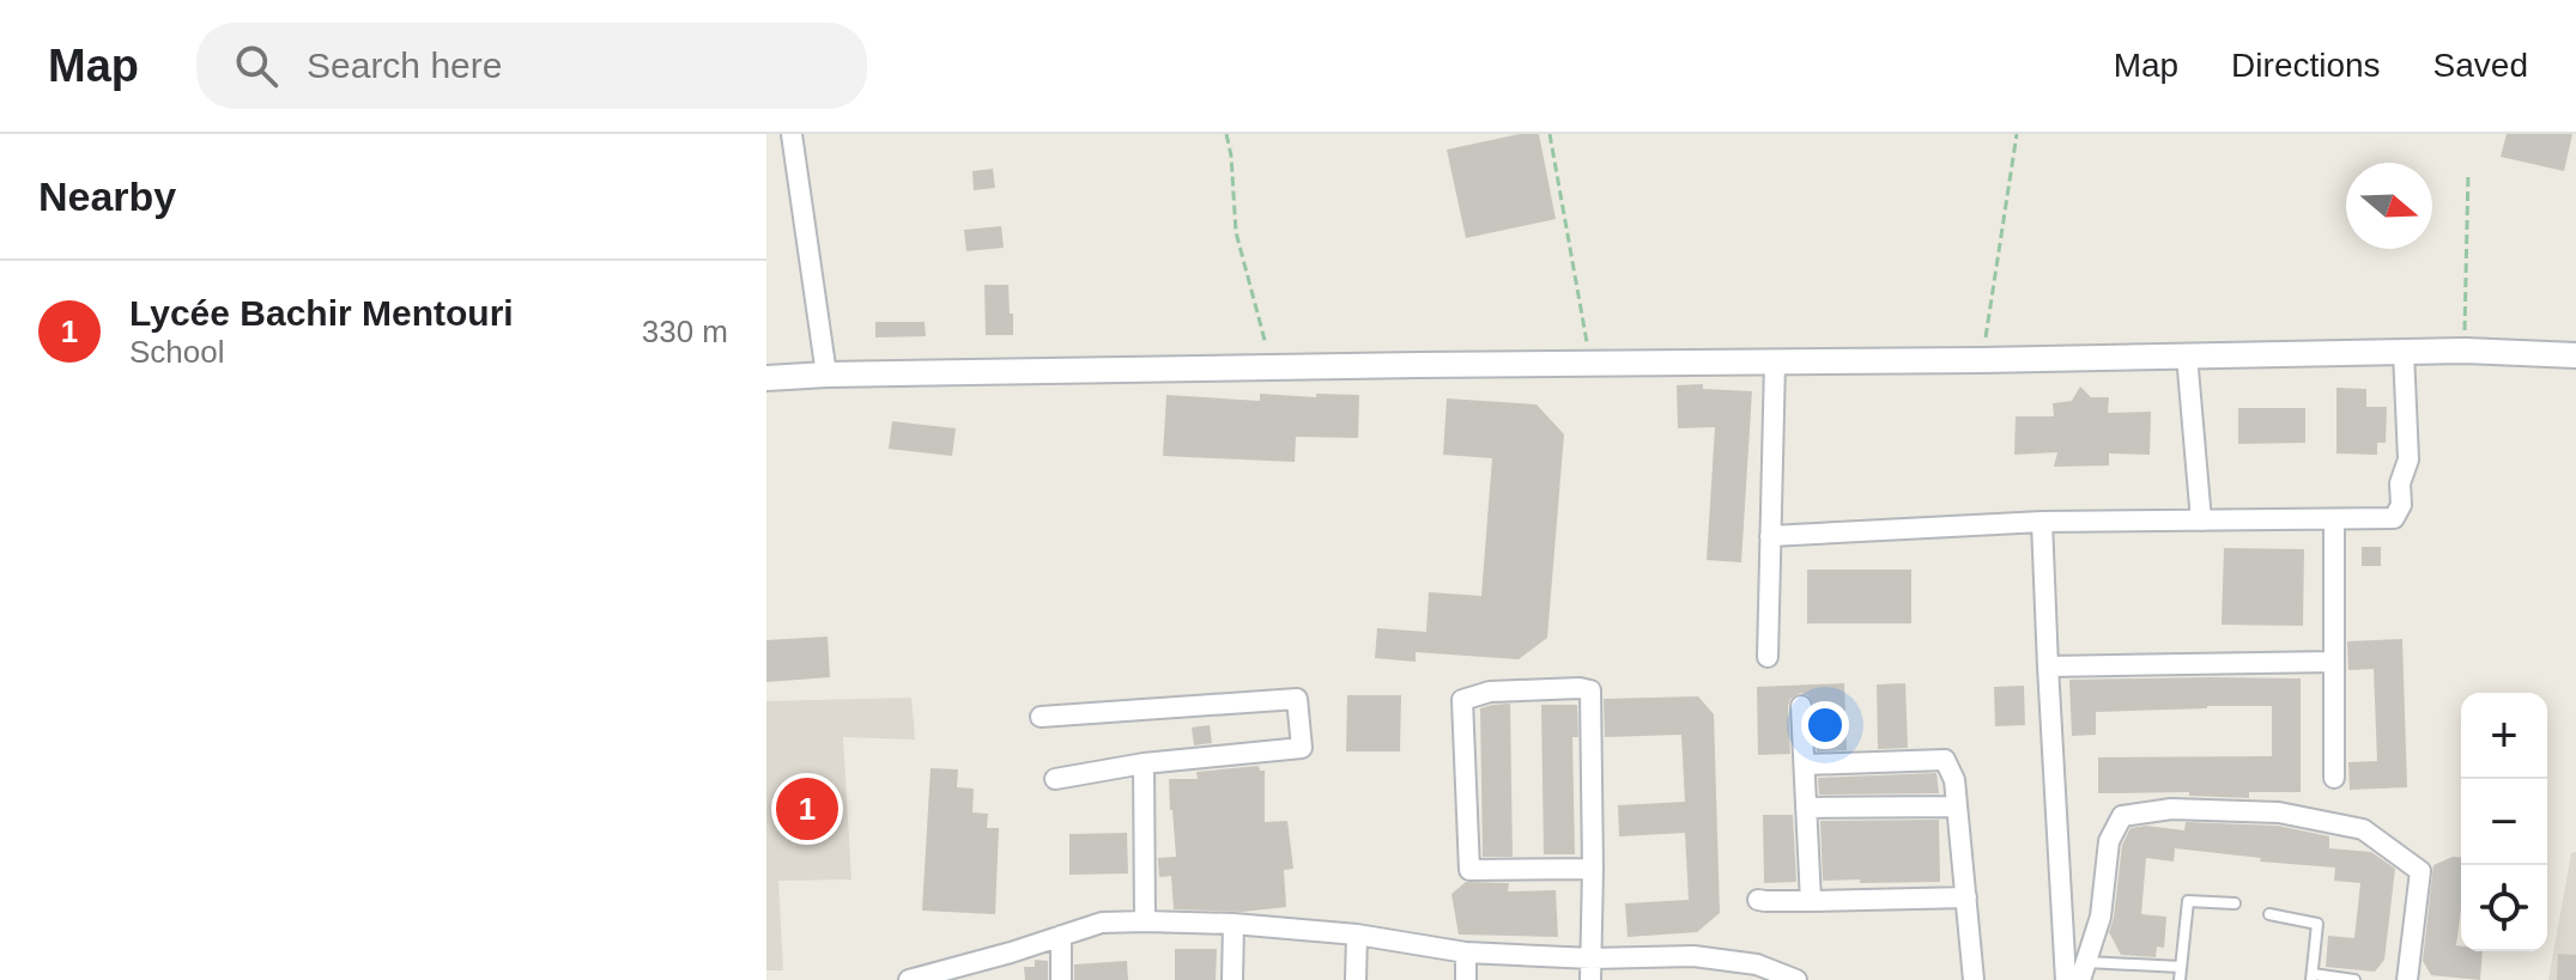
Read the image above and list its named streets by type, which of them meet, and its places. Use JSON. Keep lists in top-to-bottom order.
{
  "north": "right",
  "page": {
    "header": "Map",
    "search": "Search here",
    "nav": ["Map", "Directions", "Saved"],
    "heading": "Nearby",
    "list": [
      {
        "mark": "1",
        "name": "Lycée Bachir Mentouri",
        "note": "School",
        "value": "330 m"
      }
    ],
    "map_buttons": ["+", "−"],
    "pins": "1"
  }
}
